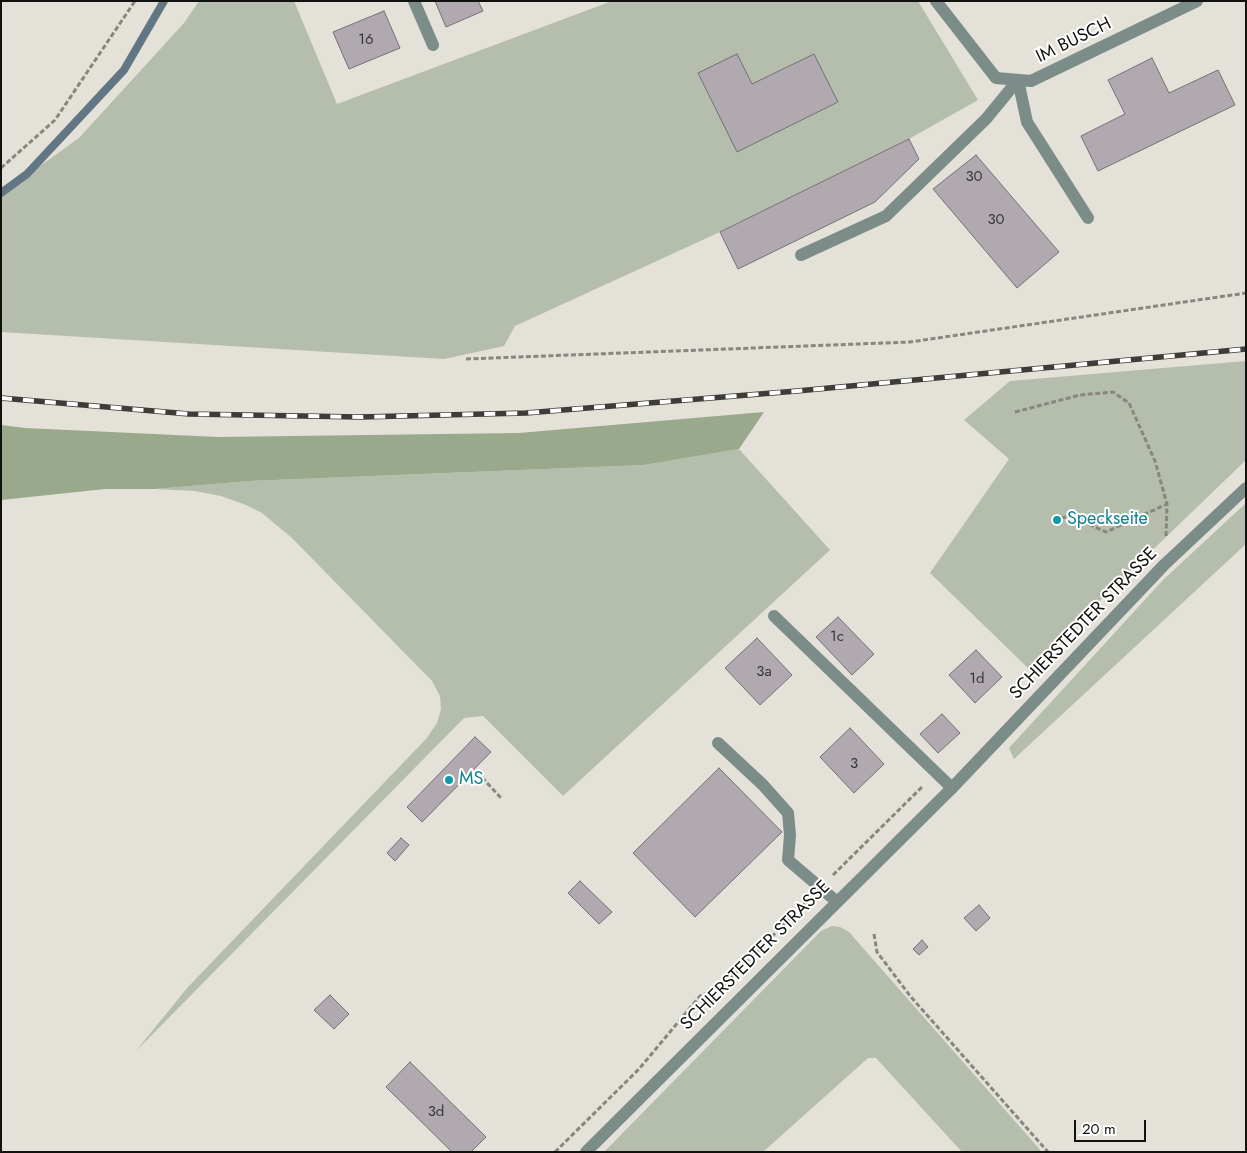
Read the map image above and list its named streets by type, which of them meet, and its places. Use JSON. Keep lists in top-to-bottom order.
{
  "streets": {
    "street": ["IM BUSCH", "SCHIERSTEDTER STRASSE"]
  },
  "places": ["Speckseite", "MS"],
  "house_numbers": [
    "16",
    "30",
    "30",
    "1c",
    "3a",
    "1d",
    "3",
    "3d"
  ],
  "scale_bar": "20 m"
}
